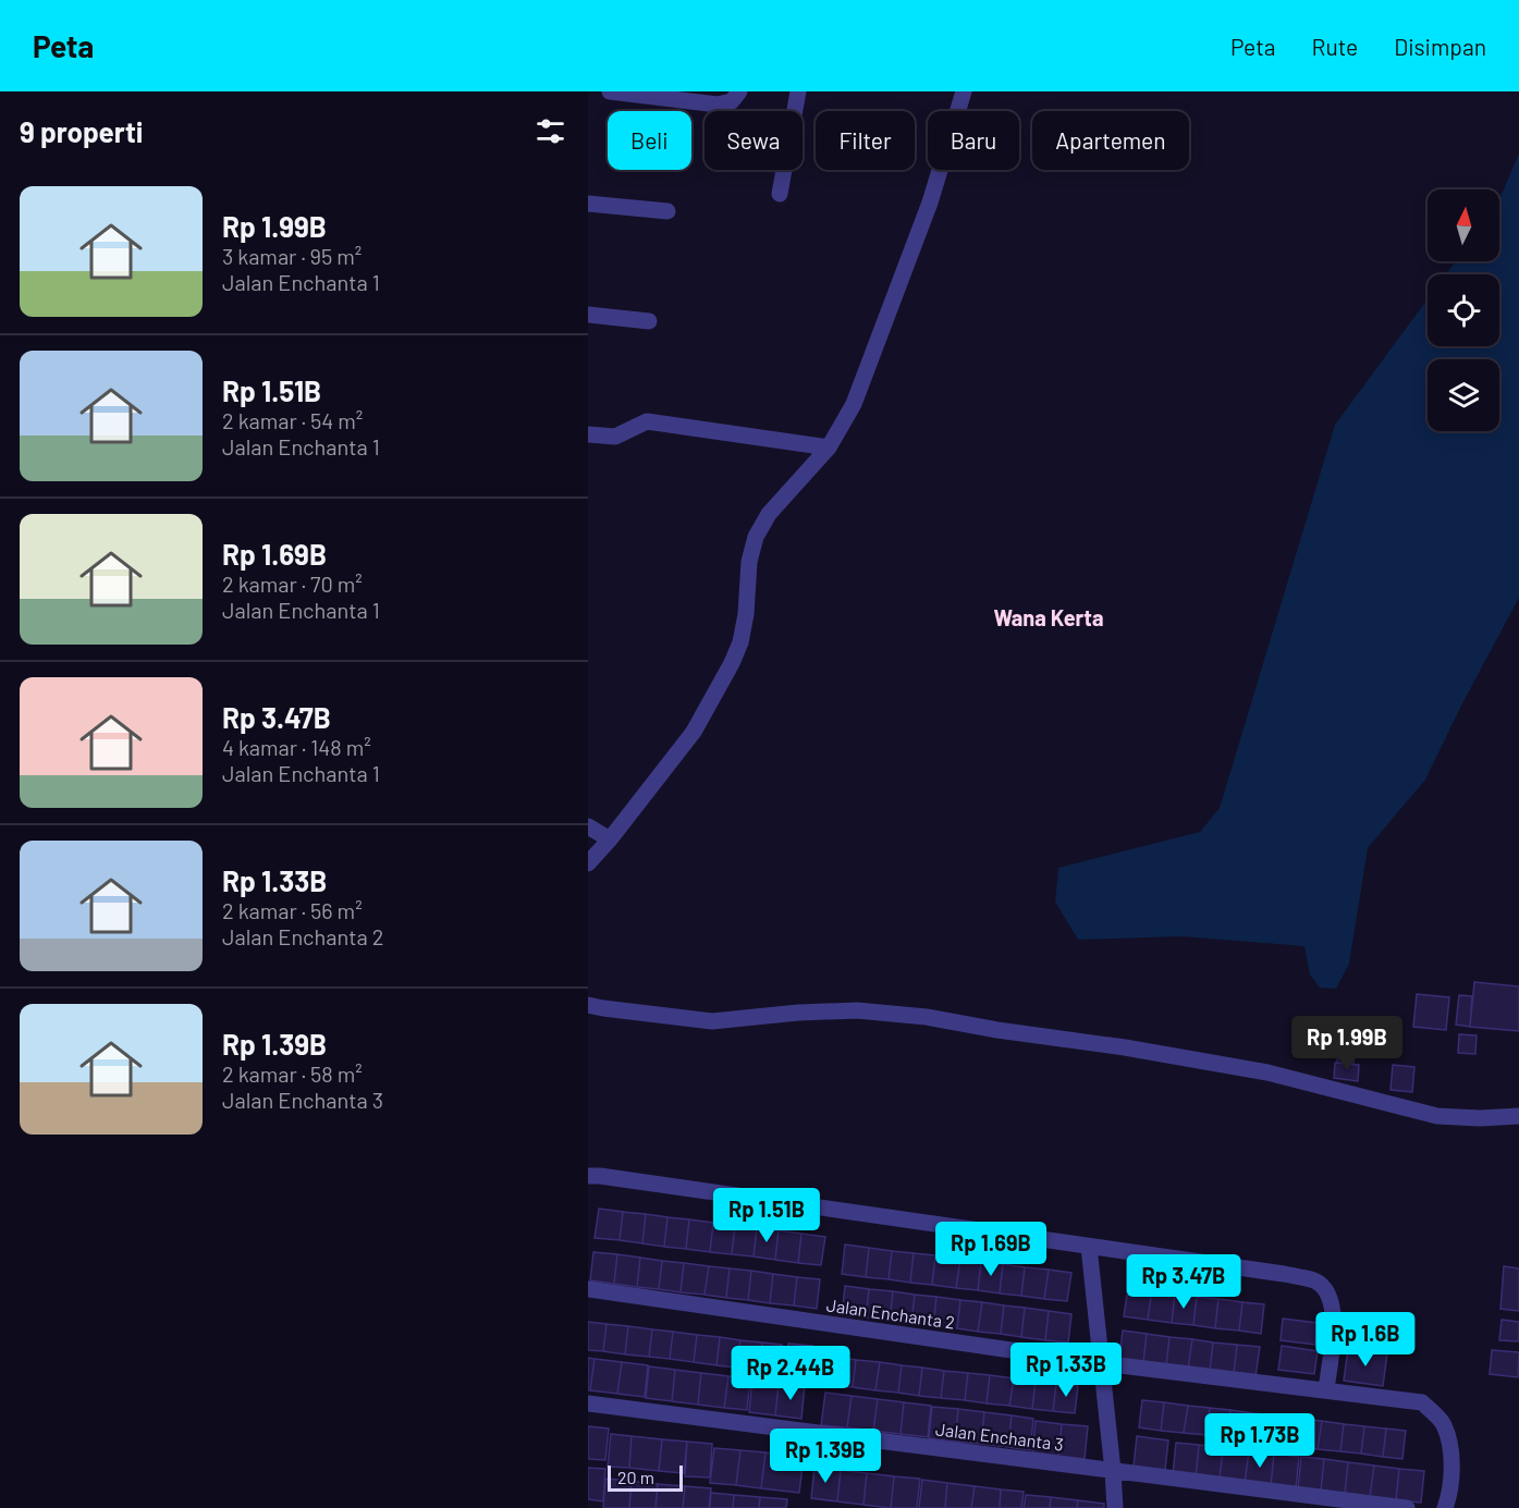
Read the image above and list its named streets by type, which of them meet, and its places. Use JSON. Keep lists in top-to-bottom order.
{
  "streets": {
    "street": ["Jalan Enchanta 2", "Jalan Enchanta 3"]
  },
  "districts": ["Wana Kerta"],
  "scale_bar": "20 m",
  "north": "top",
  "page": {
    "header": "Peta",
    "nav": ["Peta", "Rute", "Disimpan"],
    "heading": "9 properti",
    "chip": [
      "Beli",
      "Sewa",
      "Filter",
      "Baru",
      "Apartemen"
    ],
    "list": [
      {
        "name": "Rp 1.99B",
        "note": "3 kamar · 95 m² · Jalan Enchanta 1"
      },
      {
        "name": "Rp 1.51B",
        "note": "2 kamar · 54 m² · Jalan Enchanta 1"
      },
      {
        "name": "Rp 1.69B",
        "note": "2 kamar · 70 m² · Jalan Enchanta 1"
      },
      {
        "name": "Rp 3.47B",
        "note": "4 kamar · 148 m² · Jalan Enchanta 1"
      },
      {
        "name": "Rp 1.33B",
        "note": "2 kamar · 56 m² · Jalan Enchanta 2"
      },
      {
        "name": "Rp 1.39B",
        "note": "2 kamar · 58 m² · Jalan Enchanta 3"
      }
    ],
    "price": [
      "Rp 1.99B",
      "Rp 1.51B",
      "Rp 1.69B",
      "Rp 3.47B",
      "Rp 1.6B",
      "Rp 1.33B",
      "Rp 2.44B",
      "Rp 1.73B",
      "Rp 1.39B"
    ],
    "scale": "20 m"
  }
}
